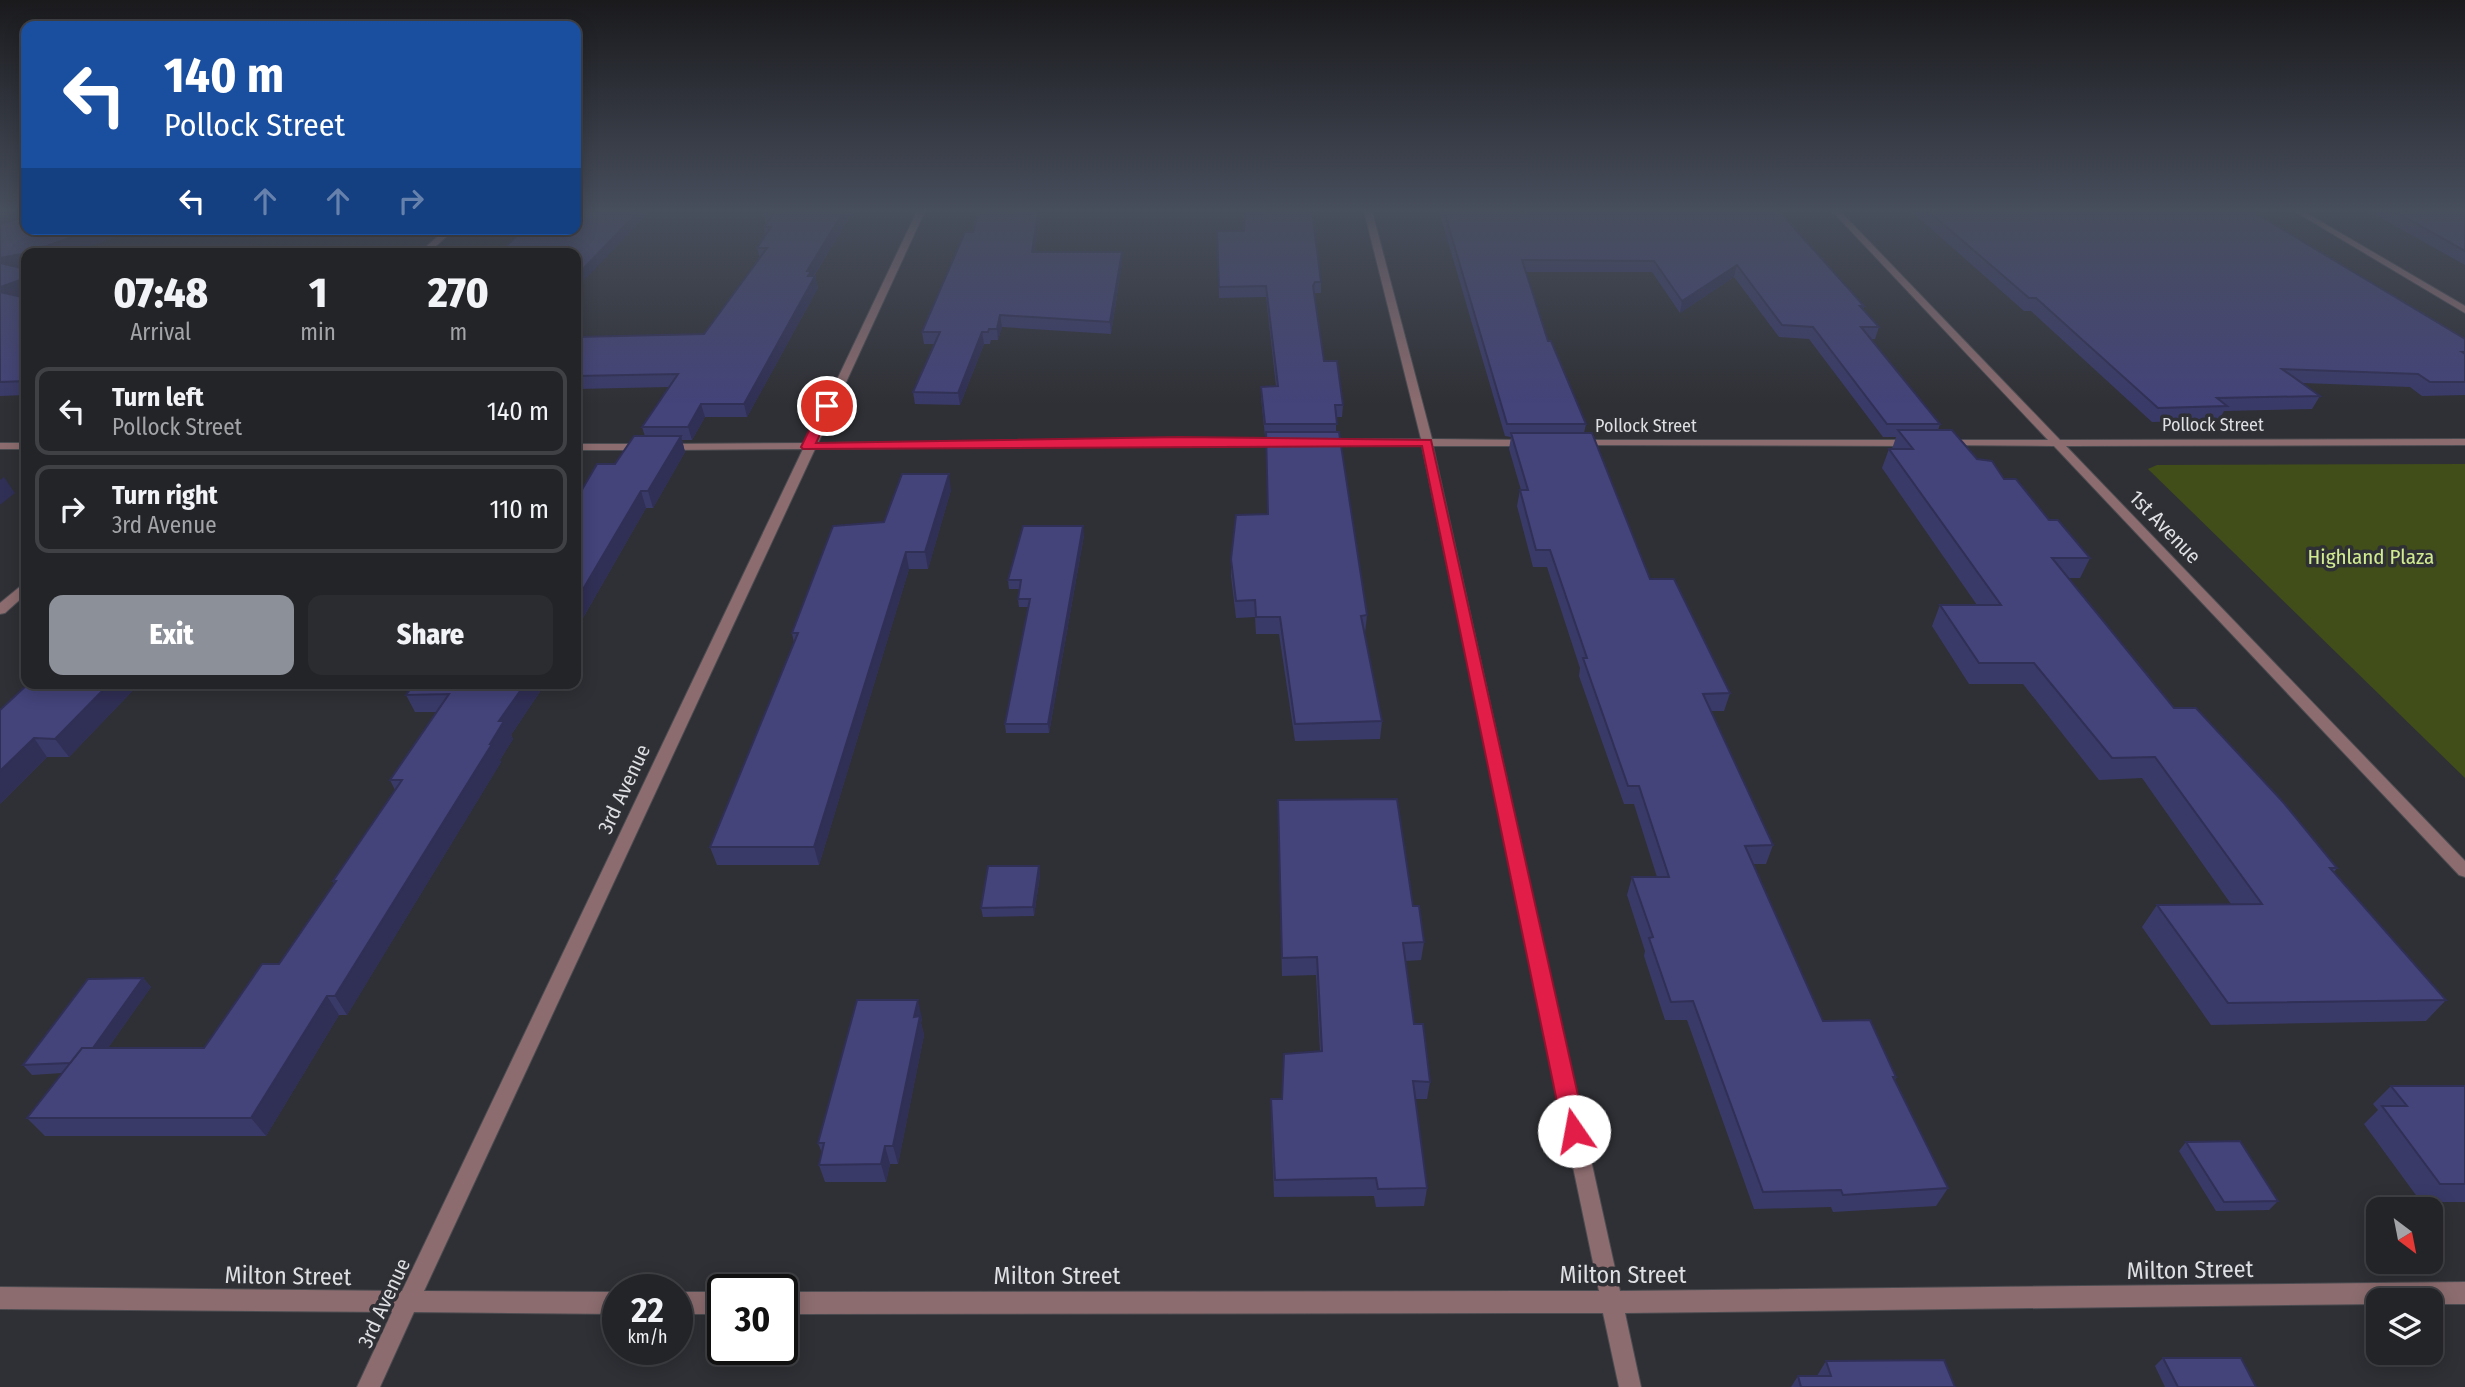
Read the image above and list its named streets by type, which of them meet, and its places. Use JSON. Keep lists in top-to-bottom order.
{
  "streets": {
    "street": [
      "Pollock Street",
      "1st Avenue",
      "3rd Avenue",
      "Milton Street"
    ]
  },
  "crossings": [
    ["Pollock Street", "1st Avenue"],
    ["3rd Avenue", "Milton Street"]
  ],
  "parks": ["Highland Plaza"],
  "north": "bottom right",
  "page": {
    "turn": ["140 m", "Pollock Street"],
    "eta": [
      "07:48",
      "Arrival",
      "1",
      "min",
      "270",
      "m"
    ],
    "list": [
      {
        "name": "Turn left",
        "note": "Pollock Street",
        "value": "140 m"
      },
      {
        "name": "Turn right",
        "note": "3rd Avenue",
        "value": "110 m"
      }
    ],
    "buttons": ["Exit", "Share"],
    "speed": "22 km/h",
    "limit": "30"
  }
}
